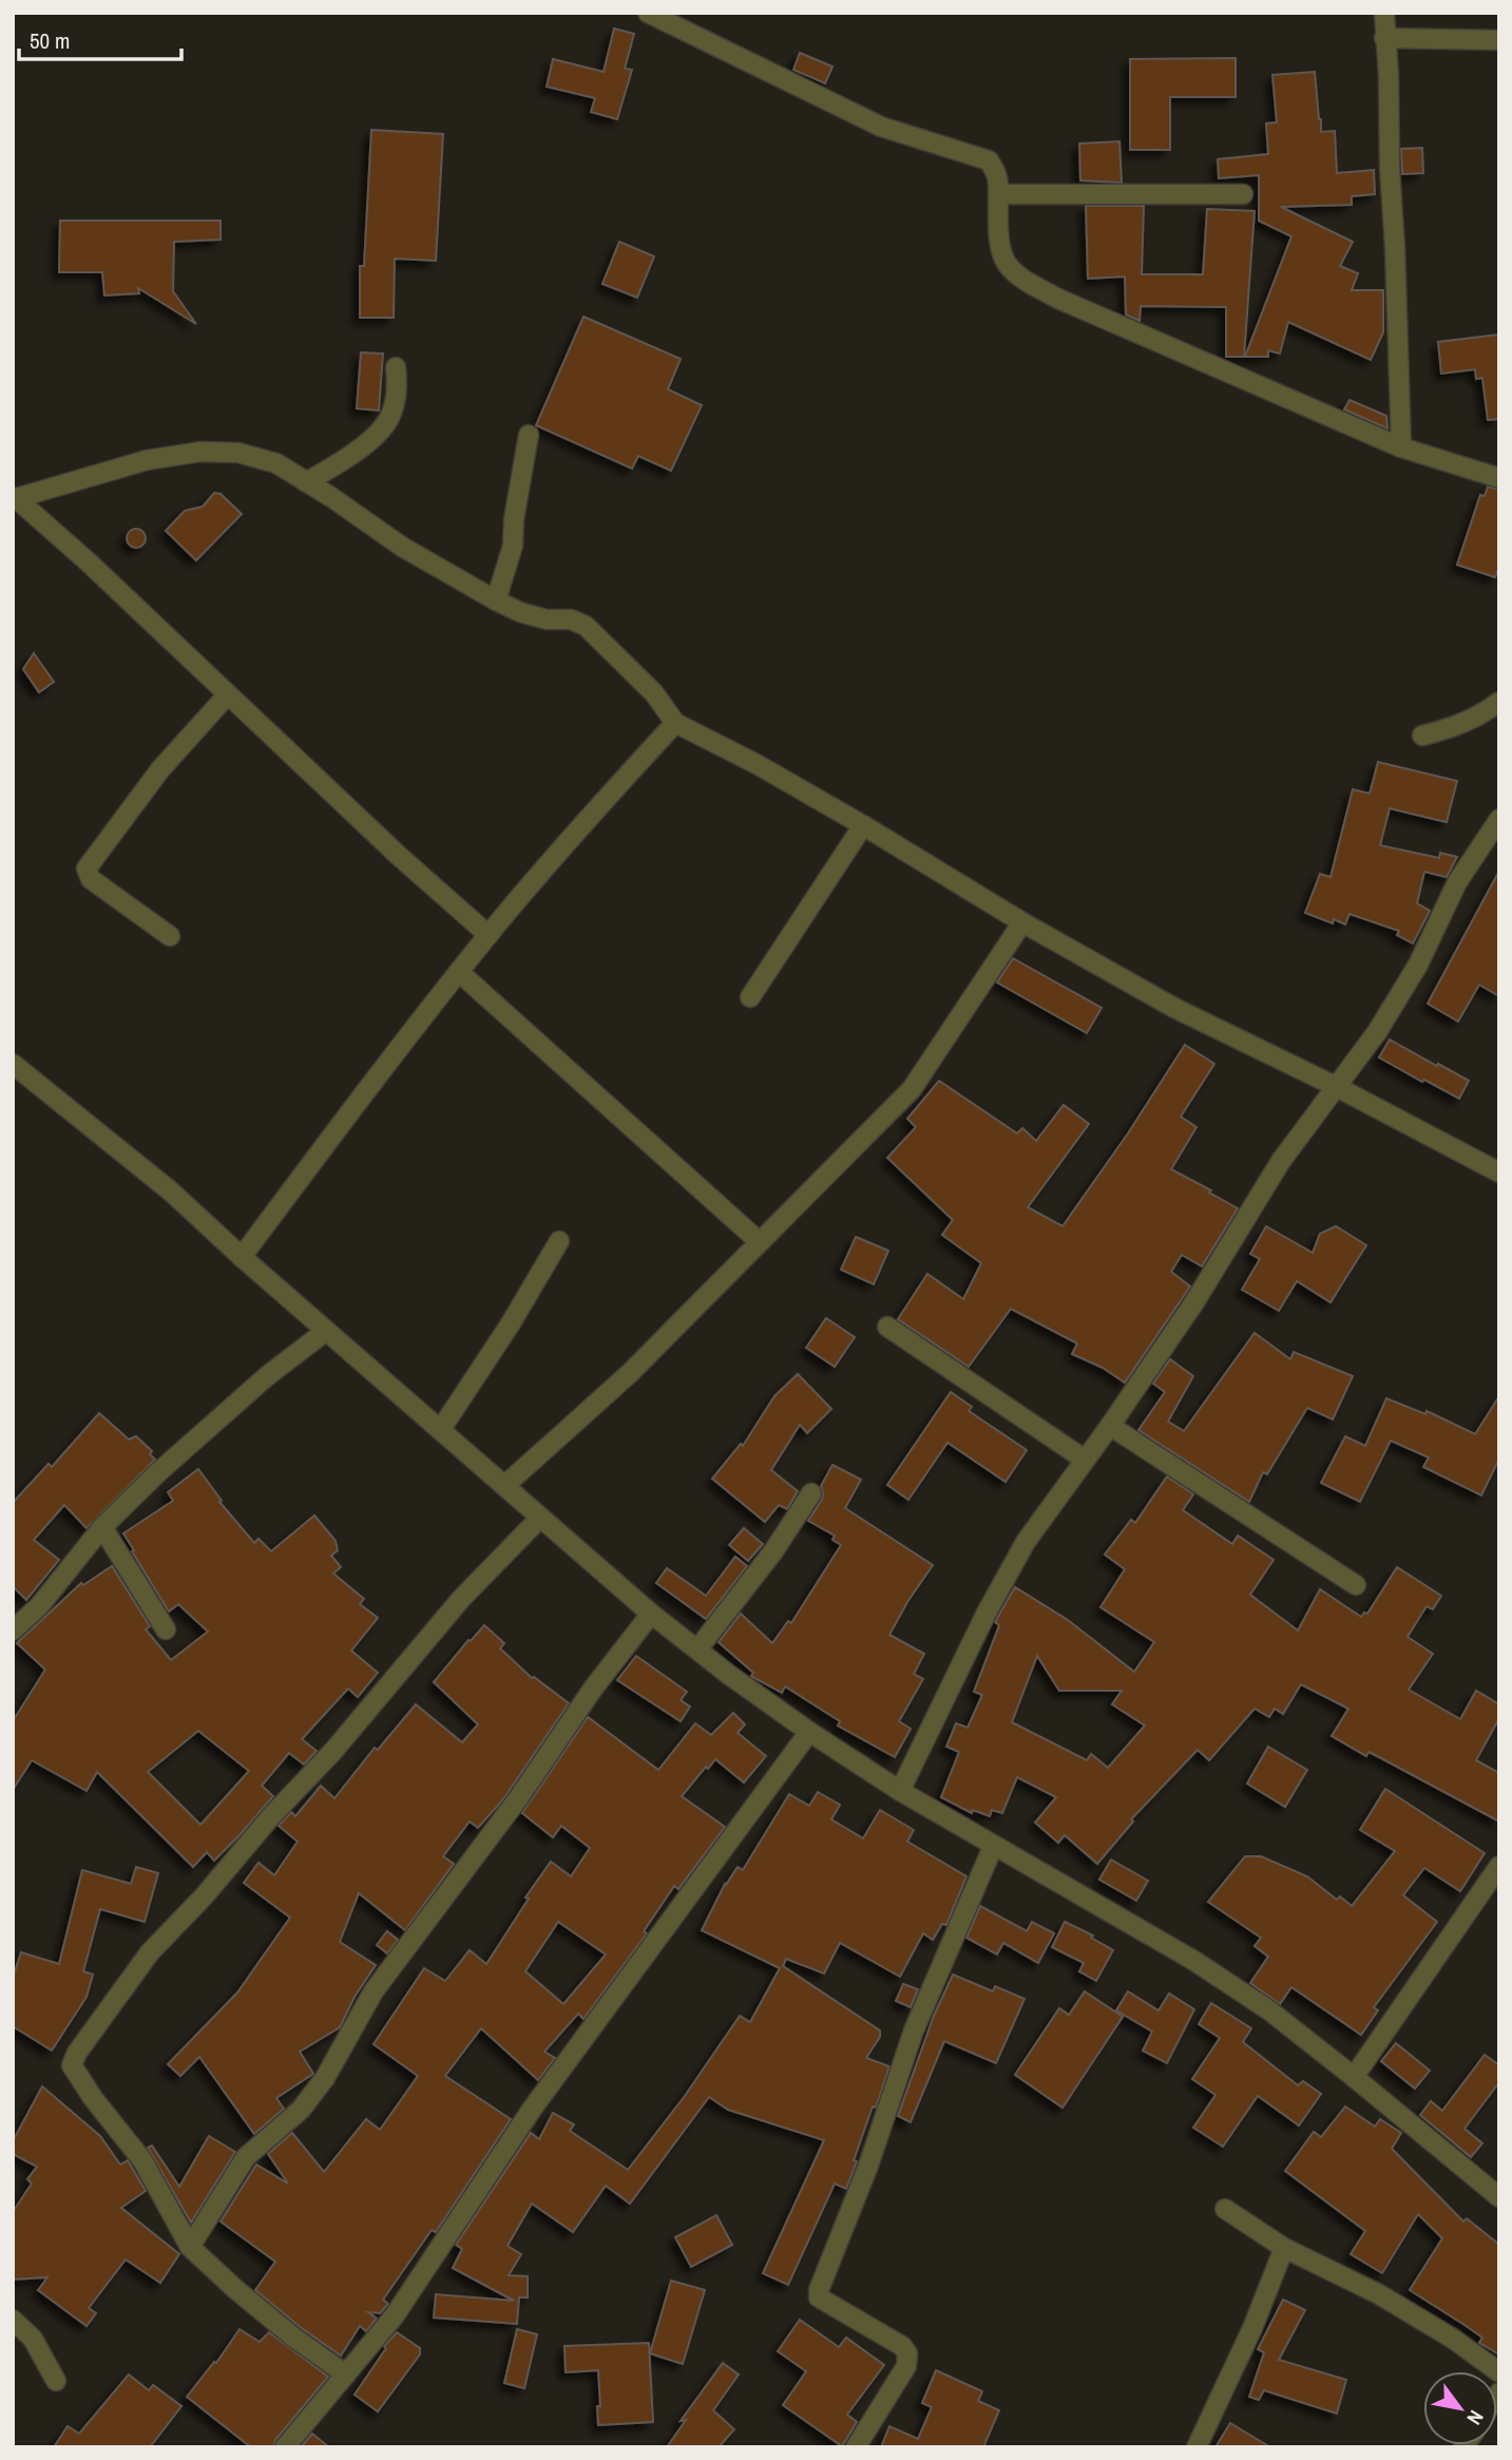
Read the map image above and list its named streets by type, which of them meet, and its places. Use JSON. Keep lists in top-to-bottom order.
{
  "scale_bar": "50 m",
  "north": "bottom right"
}
